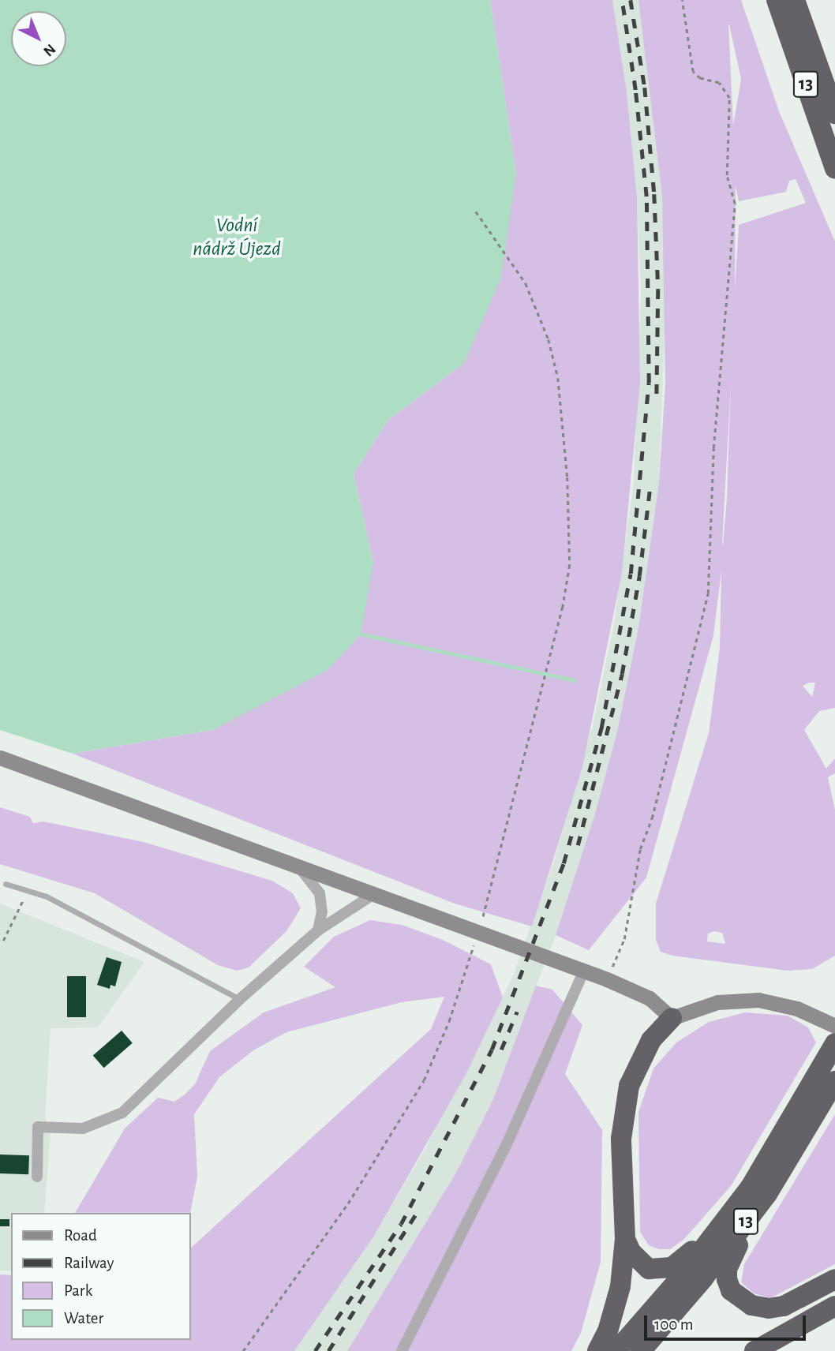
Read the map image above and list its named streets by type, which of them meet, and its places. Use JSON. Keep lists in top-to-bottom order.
{
  "streets": {
    "highway": ["13"]
  },
  "water": ["Vodní nádrž Újezd"],
  "legend": [
    "Road",
    "Railway",
    "Park",
    "Water"
  ],
  "scale_bar": "100 m",
  "north": "bottom right"
}
